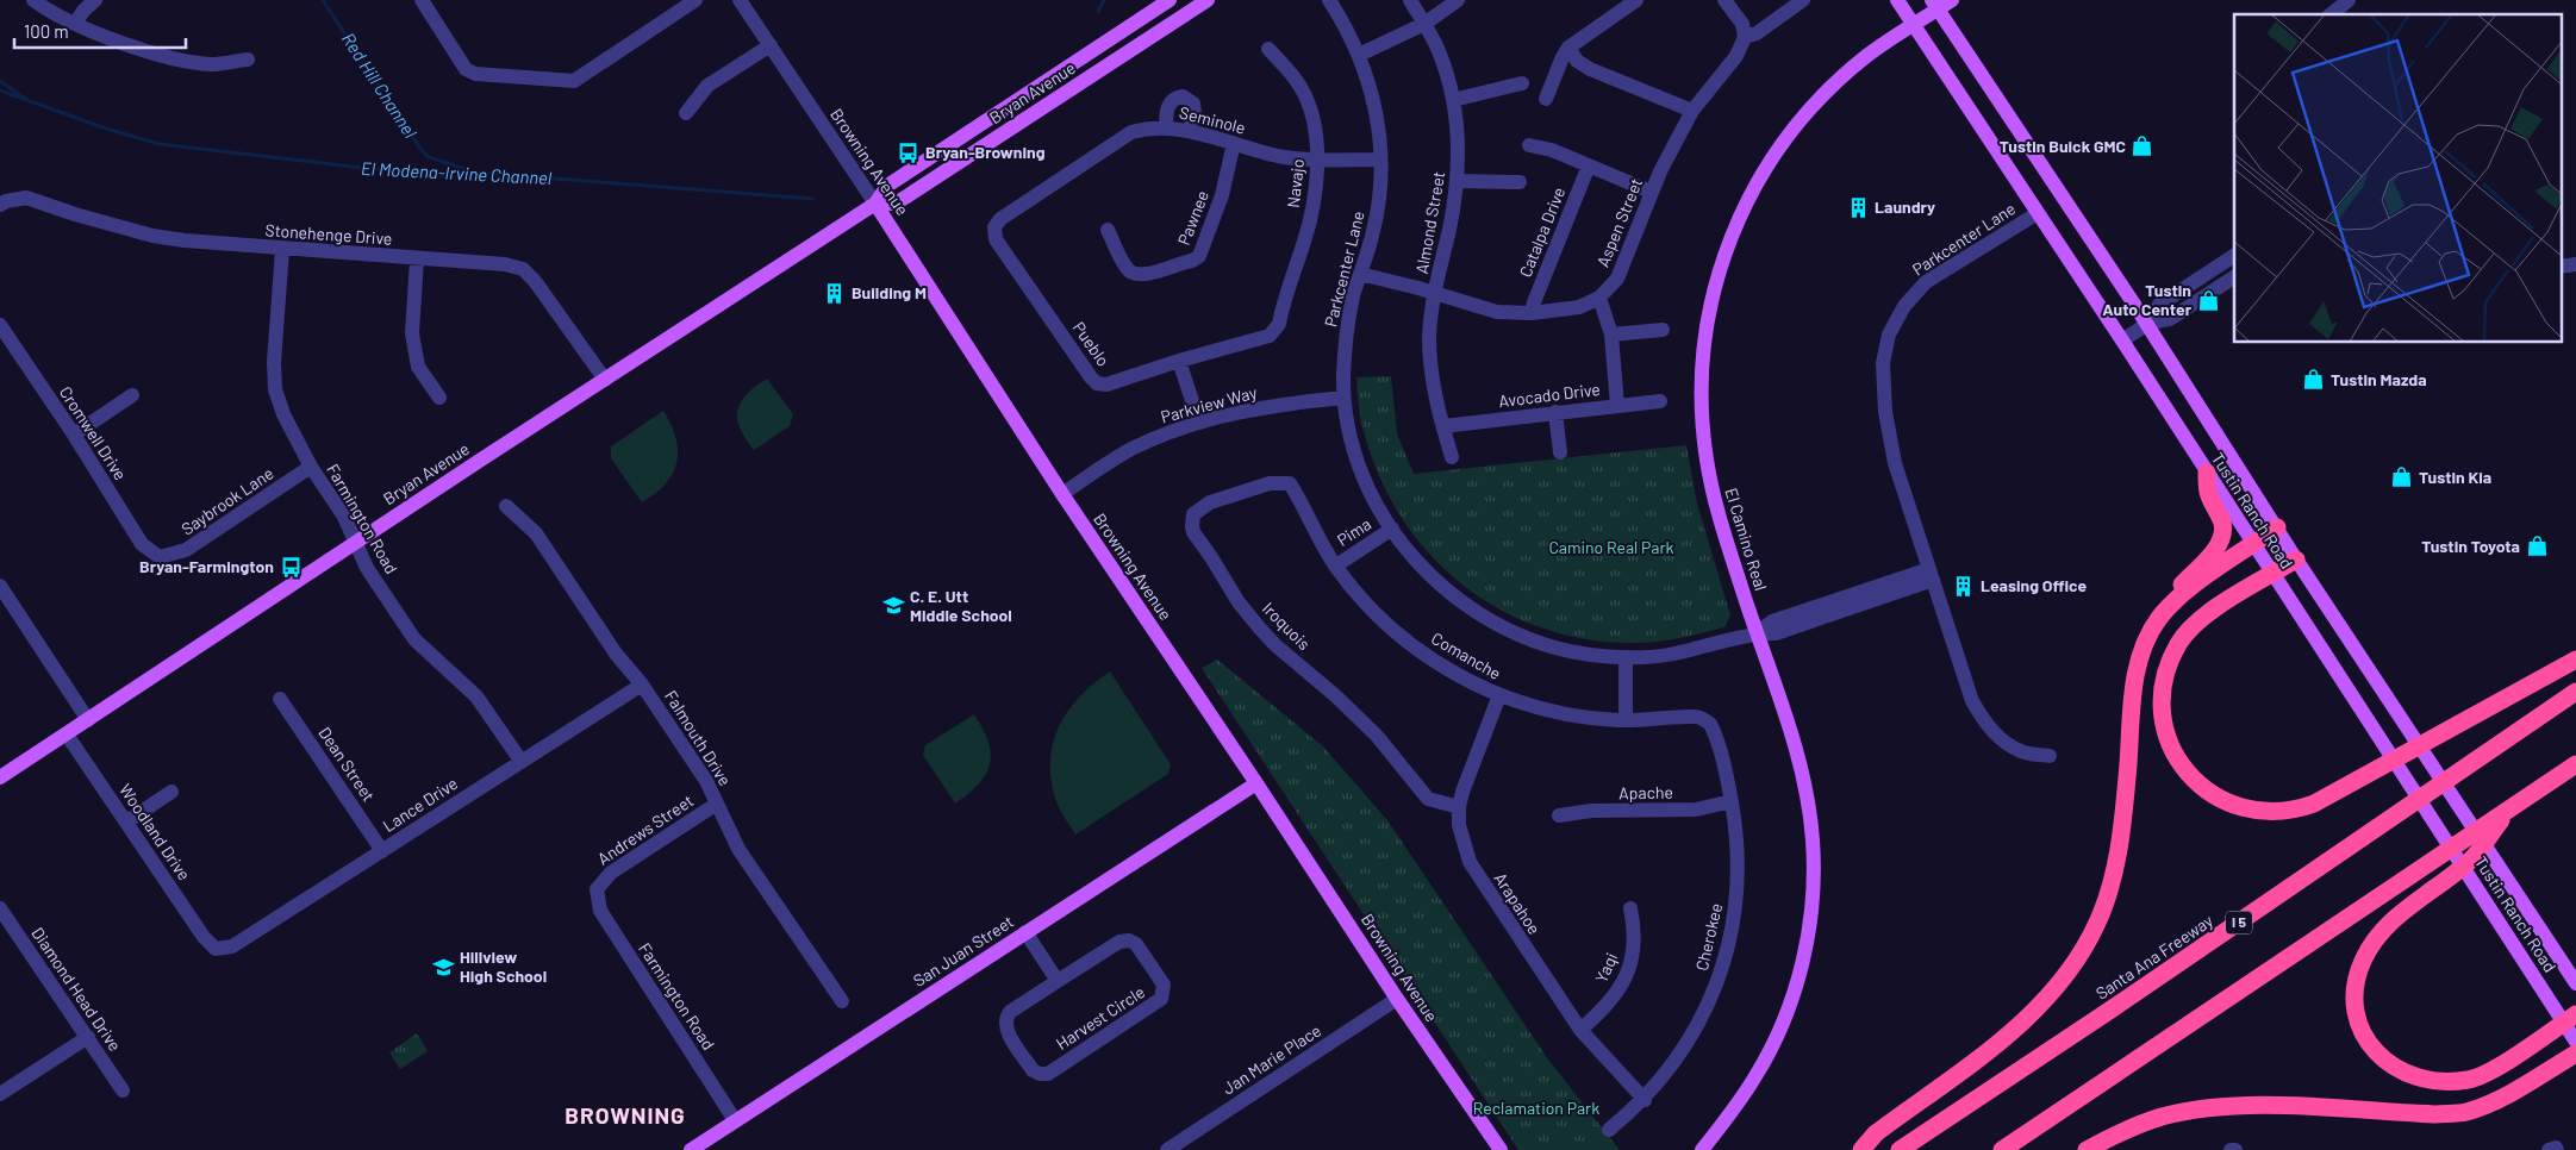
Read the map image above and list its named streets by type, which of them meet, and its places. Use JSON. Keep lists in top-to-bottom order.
{
  "streets": {
    "highway": ["I 5", "Santa Ana Freeway"],
    "main road": [
      "Bryan Avenue",
      "Browning Avenue",
      "Tustin Ranch Road",
      "El Camino Real",
      "San Juan Street"
    ],
    "street": [
      "Seminole",
      "Navajo",
      "Pawnee",
      "Almond Street",
      "Aspen Street",
      "Catalpa Drive",
      "Stonehenge Drive",
      "Parkcenter Lane",
      "Pueblo",
      "Avocado Drive",
      "Parkview Way",
      "Cromwell Drive",
      "Saybrook Lane",
      "Farmington Road",
      "Pima",
      "Iroquois",
      "Comanche",
      "Falmouth Drive",
      "Dean Street",
      "Apache",
      "Lance Drive",
      "Andrews Street",
      "Woodland Drive",
      "Arapahoe",
      "Cherokee",
      "Yaqi",
      "Diamond Head Drive",
      "Harvest Circle",
      "Jan Marie Place"
    ]
  },
  "crossings": [
    ["Bryan Avenue", "Browning Avenue"],
    ["Bryan Avenue", "Stonehenge Drive"],
    ["Bryan Avenue", "Farmington Road"],
    ["Bryan Avenue", "Woodland Drive"],
    ["Seminole", "Navajo"],
    ["Seminole", "Pawnee"],
    ["Seminole", "Parkcenter Lane"],
    ["Seminole", "Pueblo"],
    ["Browning Avenue", "Parkview Way"],
    ["Browning Avenue", "San Juan Street"],
    ["Browning Avenue", "Jan Marie Place"],
    ["Navajo", "Pueblo"],
    ["Almond Street", "Aspen Street"],
    ["Almond Street", "Avocado Drive"],
    ["Aspen Street", "Catalpa Drive"],
    ["Aspen Street", "Parkcenter Lane"],
    ["Stonehenge Drive", "Farmington Road"],
    ["Parkcenter Lane", "Parkview Way"],
    ["Parkcenter Lane", "Tustin Ranch Road"],
    ["Parkcenter Lane", "Pima"],
    ["Parkcenter Lane", "El Camino Real"],
    ["Cromwell Drive", "Saybrook Lane"],
    ["Saybrook Lane", "Farmington Road"],
    ["Tustin Ranch Road", "El Camino Real"],
    ["Farmington Road", "Lance Drive"],
    ["Farmington Road", "Andrews Street"],
    ["Farmington Road", "San Juan Street"],
    ["Pima", "Comanche"],
    ["Iroquois", "Comanche"],
    ["Iroquois", "Arapahoe"],
    ["Comanche", "Arapahoe"],
    ["Comanche", "Cherokee"],
    ["Falmouth Drive", "Lance Drive"],
    ["Falmouth Drive", "Andrews Street"],
    ["Dean Street", "Lance Drive"],
    ["Apache", "Cherokee"],
    ["Lance Drive", "Woodland Drive"],
    ["Arapahoe", "Cherokee"],
    ["Arapahoe", "Yaqi"]
  ],
  "districts": ["BROWNING"],
  "water": ["Red Hill Channel", "El Modena-Irvine Channel"],
  "parks": ["Camino Real Park", "Reclamation Park"],
  "places": {
    "shop": [
      "Tustin Buick GMC",
      "Tustin Auto Center",
      "Tustin Mazda",
      "Tustin Kia",
      "Tustin Toyota"
    ],
    "bus stop": ["Bryan-Browning", "Bryan-Farmington"],
    "building": ["Laundry", "Building M", "Leasing Office"],
    "school or university": ["C. E. Utt Middle School", "Hillview High School"]
  },
  "scale_bar": "100 m"
}
